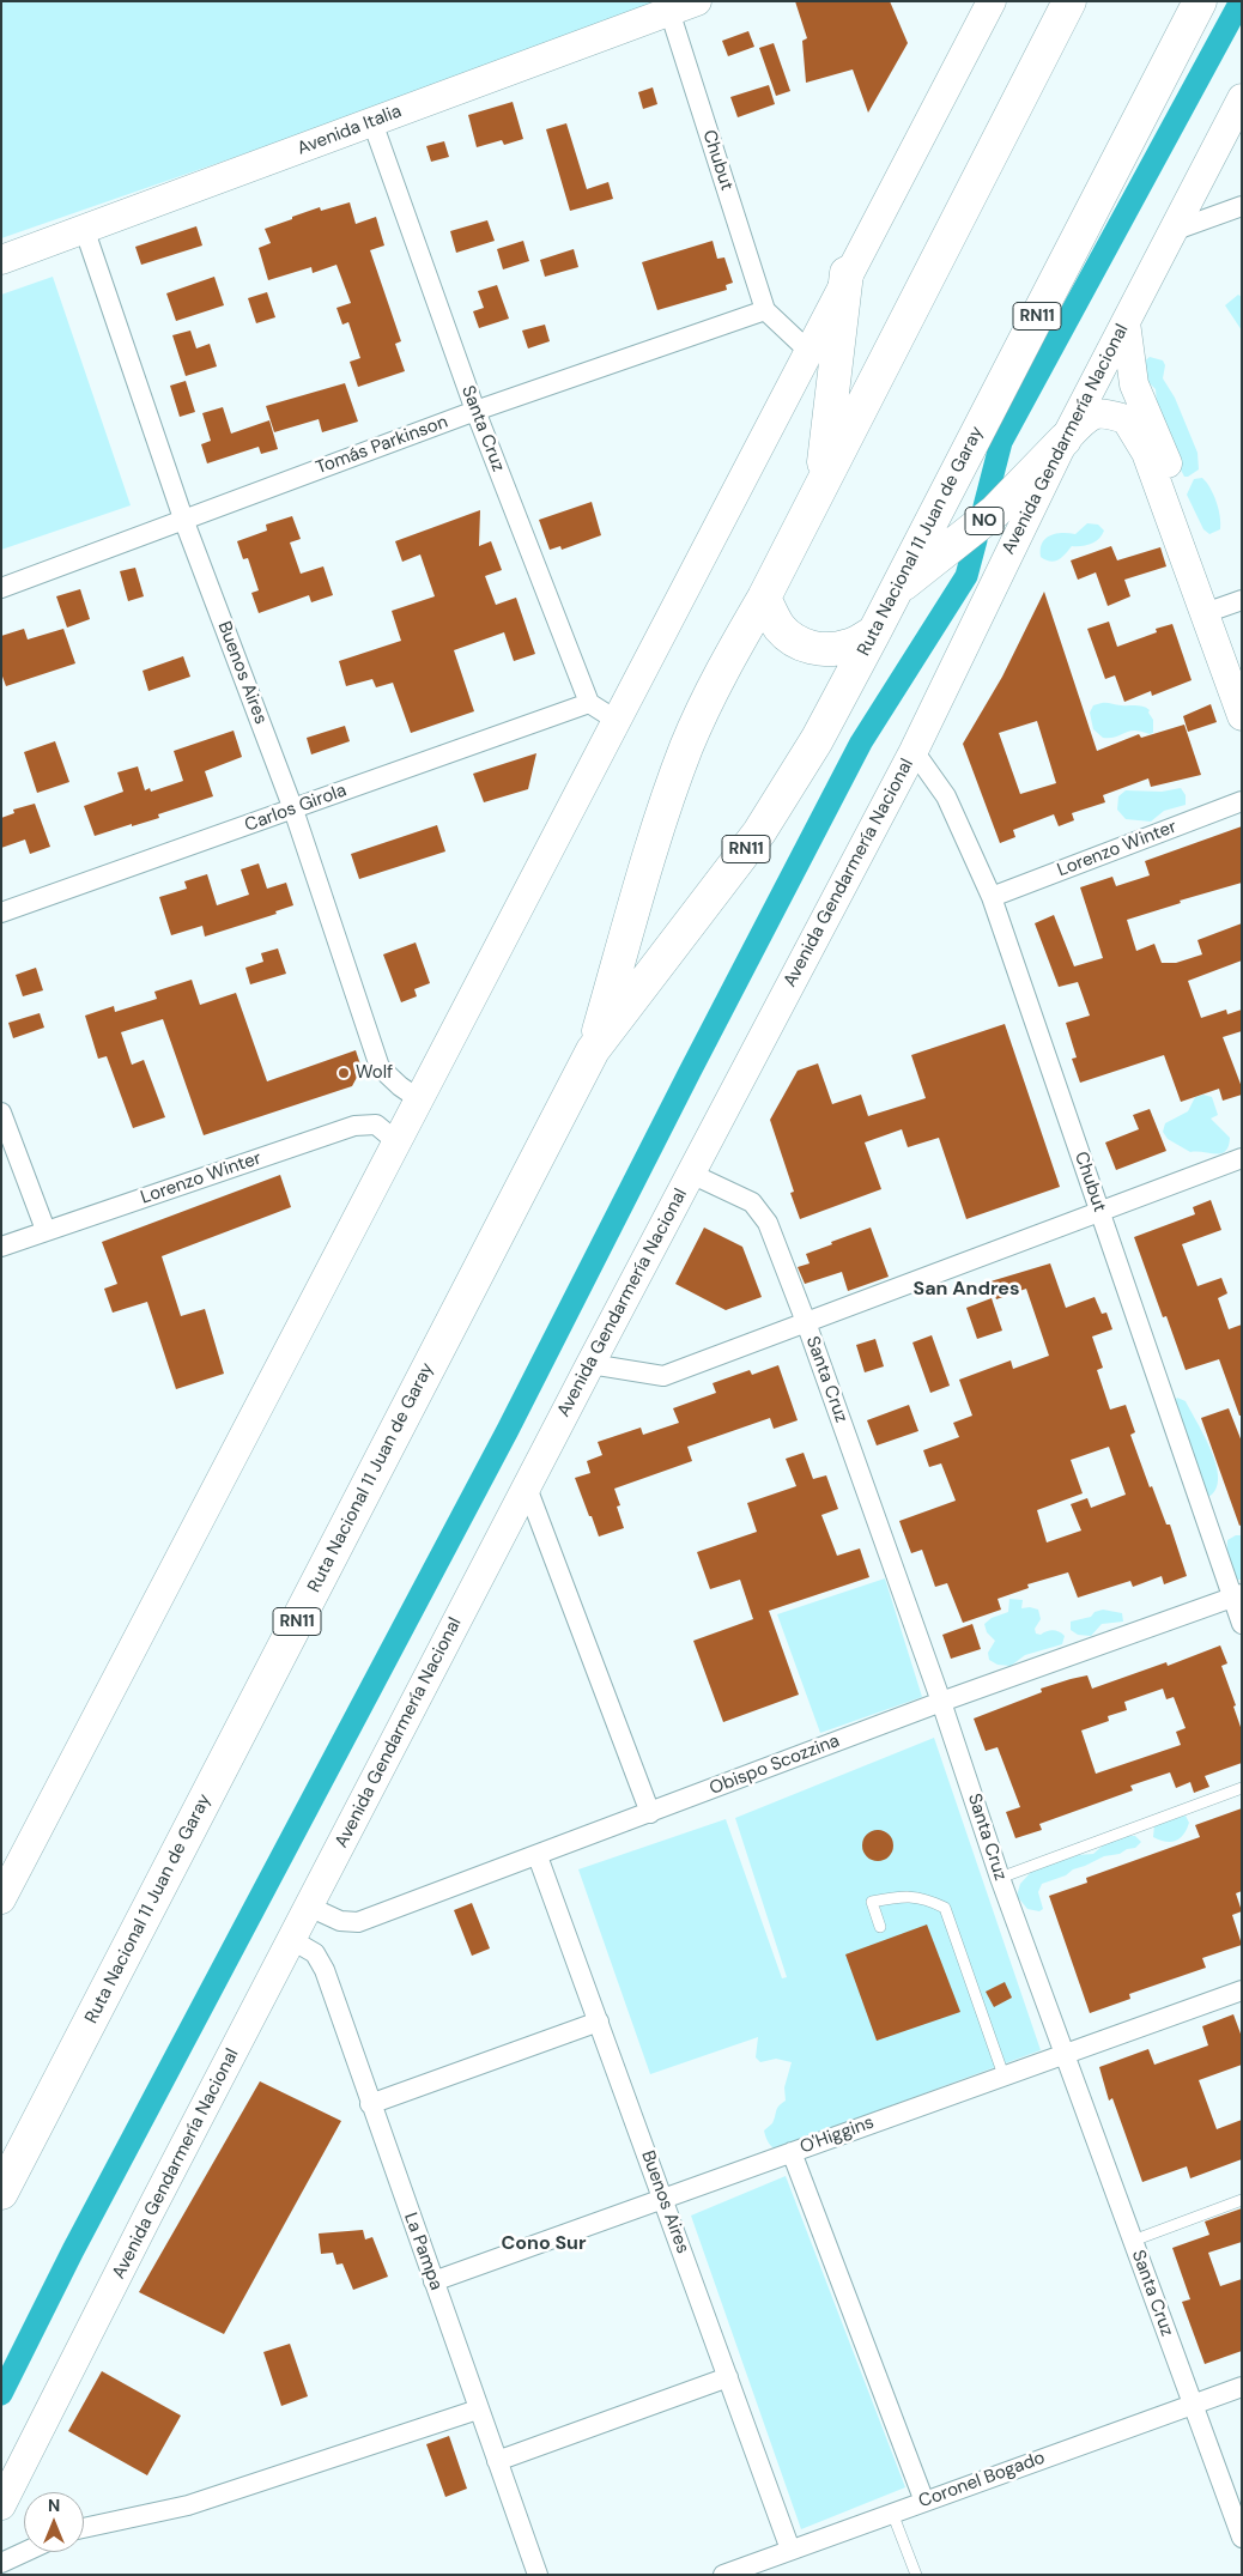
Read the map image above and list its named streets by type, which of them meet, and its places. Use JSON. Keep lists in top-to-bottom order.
{
  "streets": {
    "highway": ["RN11", "NO", "Ruta Nacional 11 Juan de Garay"],
    "main road": ["Avenida Italia", "Avenida Gendarmería Nacional"],
    "street": [
      "Chubut",
      "Santa Cruz",
      "Tomás Parkinson",
      "Buenos Aires",
      "Carlos Girola",
      "Lorenzo Winter",
      "Obispo Scozzina",
      "O'Higgins",
      "La Pampa",
      "Coronel Bogado"
    ]
  },
  "crossings": [
    ["Avenida Italia", "Chubut"],
    ["Avenida Italia", "Santa Cruz"],
    ["Avenida Italia", "Buenos Aires"],
    ["Chubut", "Avenida Gendarmería Nacional"],
    ["Chubut", "Tomás Parkinson"],
    ["Chubut", "Lorenzo Winter"],
    ["Chubut", "Obispo Scozzina"],
    ["Santa Cruz", "Avenida Gendarmería Nacional"],
    ["Santa Cruz", "Tomás Parkinson"],
    ["Santa Cruz", "Carlos Girola"],
    ["Santa Cruz", "Obispo Scozzina"],
    ["Santa Cruz", "O'Higgins"],
    ["Santa Cruz", "Coronel Bogado"],
    ["Avenida Gendarmería Nacional", "NO"],
    ["Avenida Gendarmería Nacional", "Obispo Scozzina"],
    ["Avenida Gendarmería Nacional", "La Pampa"],
    ["Tomás Parkinson", "Buenos Aires"],
    ["NO", "Ruta Nacional 11 Juan de Garay"],
    ["Buenos Aires", "Carlos Girola"],
    ["Buenos Aires", "Obispo Scozzina"],
    ["Buenos Aires", "O'Higgins"],
    ["Buenos Aires", "Coronel Bogado"],
    ["O'Higgins", "La Pampa"]
  ],
  "districts": ["San Andres", "Cono Sur"],
  "places": ["Wolf"],
  "north": "top"
}
